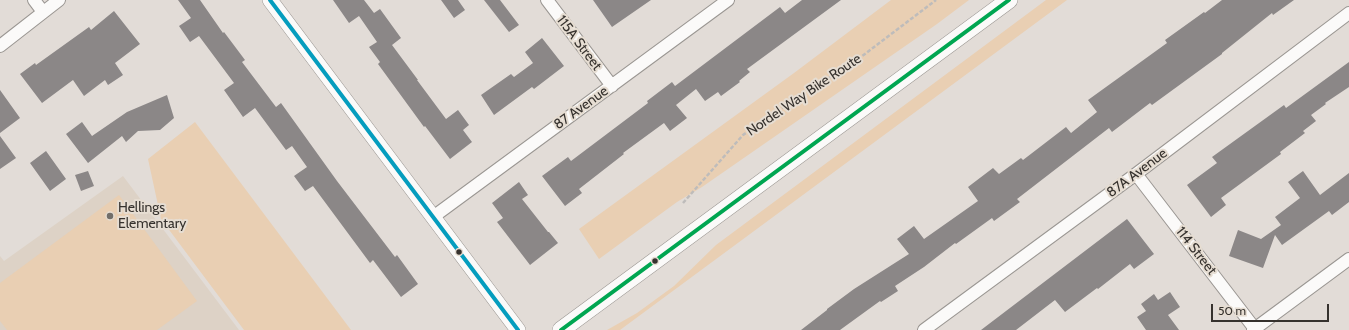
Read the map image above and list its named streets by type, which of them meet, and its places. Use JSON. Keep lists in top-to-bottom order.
{
  "streets": {
    "street": [
      "115A Street",
      "87 Avenue",
      "87A Avenue",
      "114 Street"
    ],
    "path": ["Nordel Way Bike Route"]
  },
  "crossings": [
    ["115A Street", "87 Avenue"],
    ["87A Avenue", "114 Street"]
  ],
  "places": ["Hellings Elementary"],
  "scale_bar": "50 m"
}
